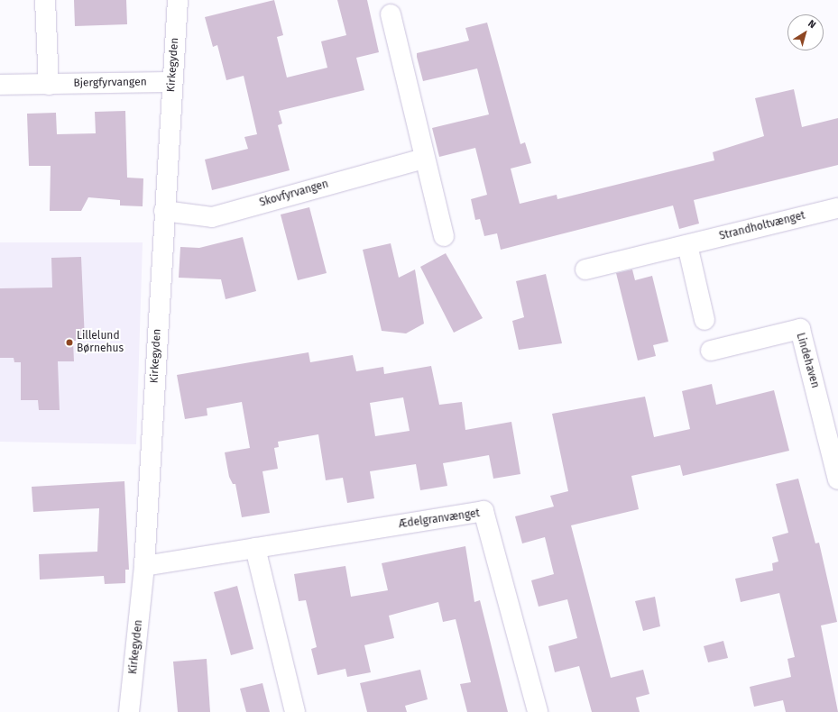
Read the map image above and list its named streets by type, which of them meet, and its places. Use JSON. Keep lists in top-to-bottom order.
{
  "streets": {
    "street": [
      "Kirkegyden",
      "Bjergfyrvangen",
      "Skovfyrvangen",
      "Strandholtvænget",
      "Lindehaven",
      "Ædelgranvænget"
    ]
  },
  "crossings": [
    ["Kirkegyden", "Bjergfyrvangen"],
    ["Kirkegyden", "Skovfyrvangen"],
    ["Kirkegyden", "Ædelgranvænget"]
  ],
  "places": ["Lillelund Børnehus"],
  "north": "top right"
}
